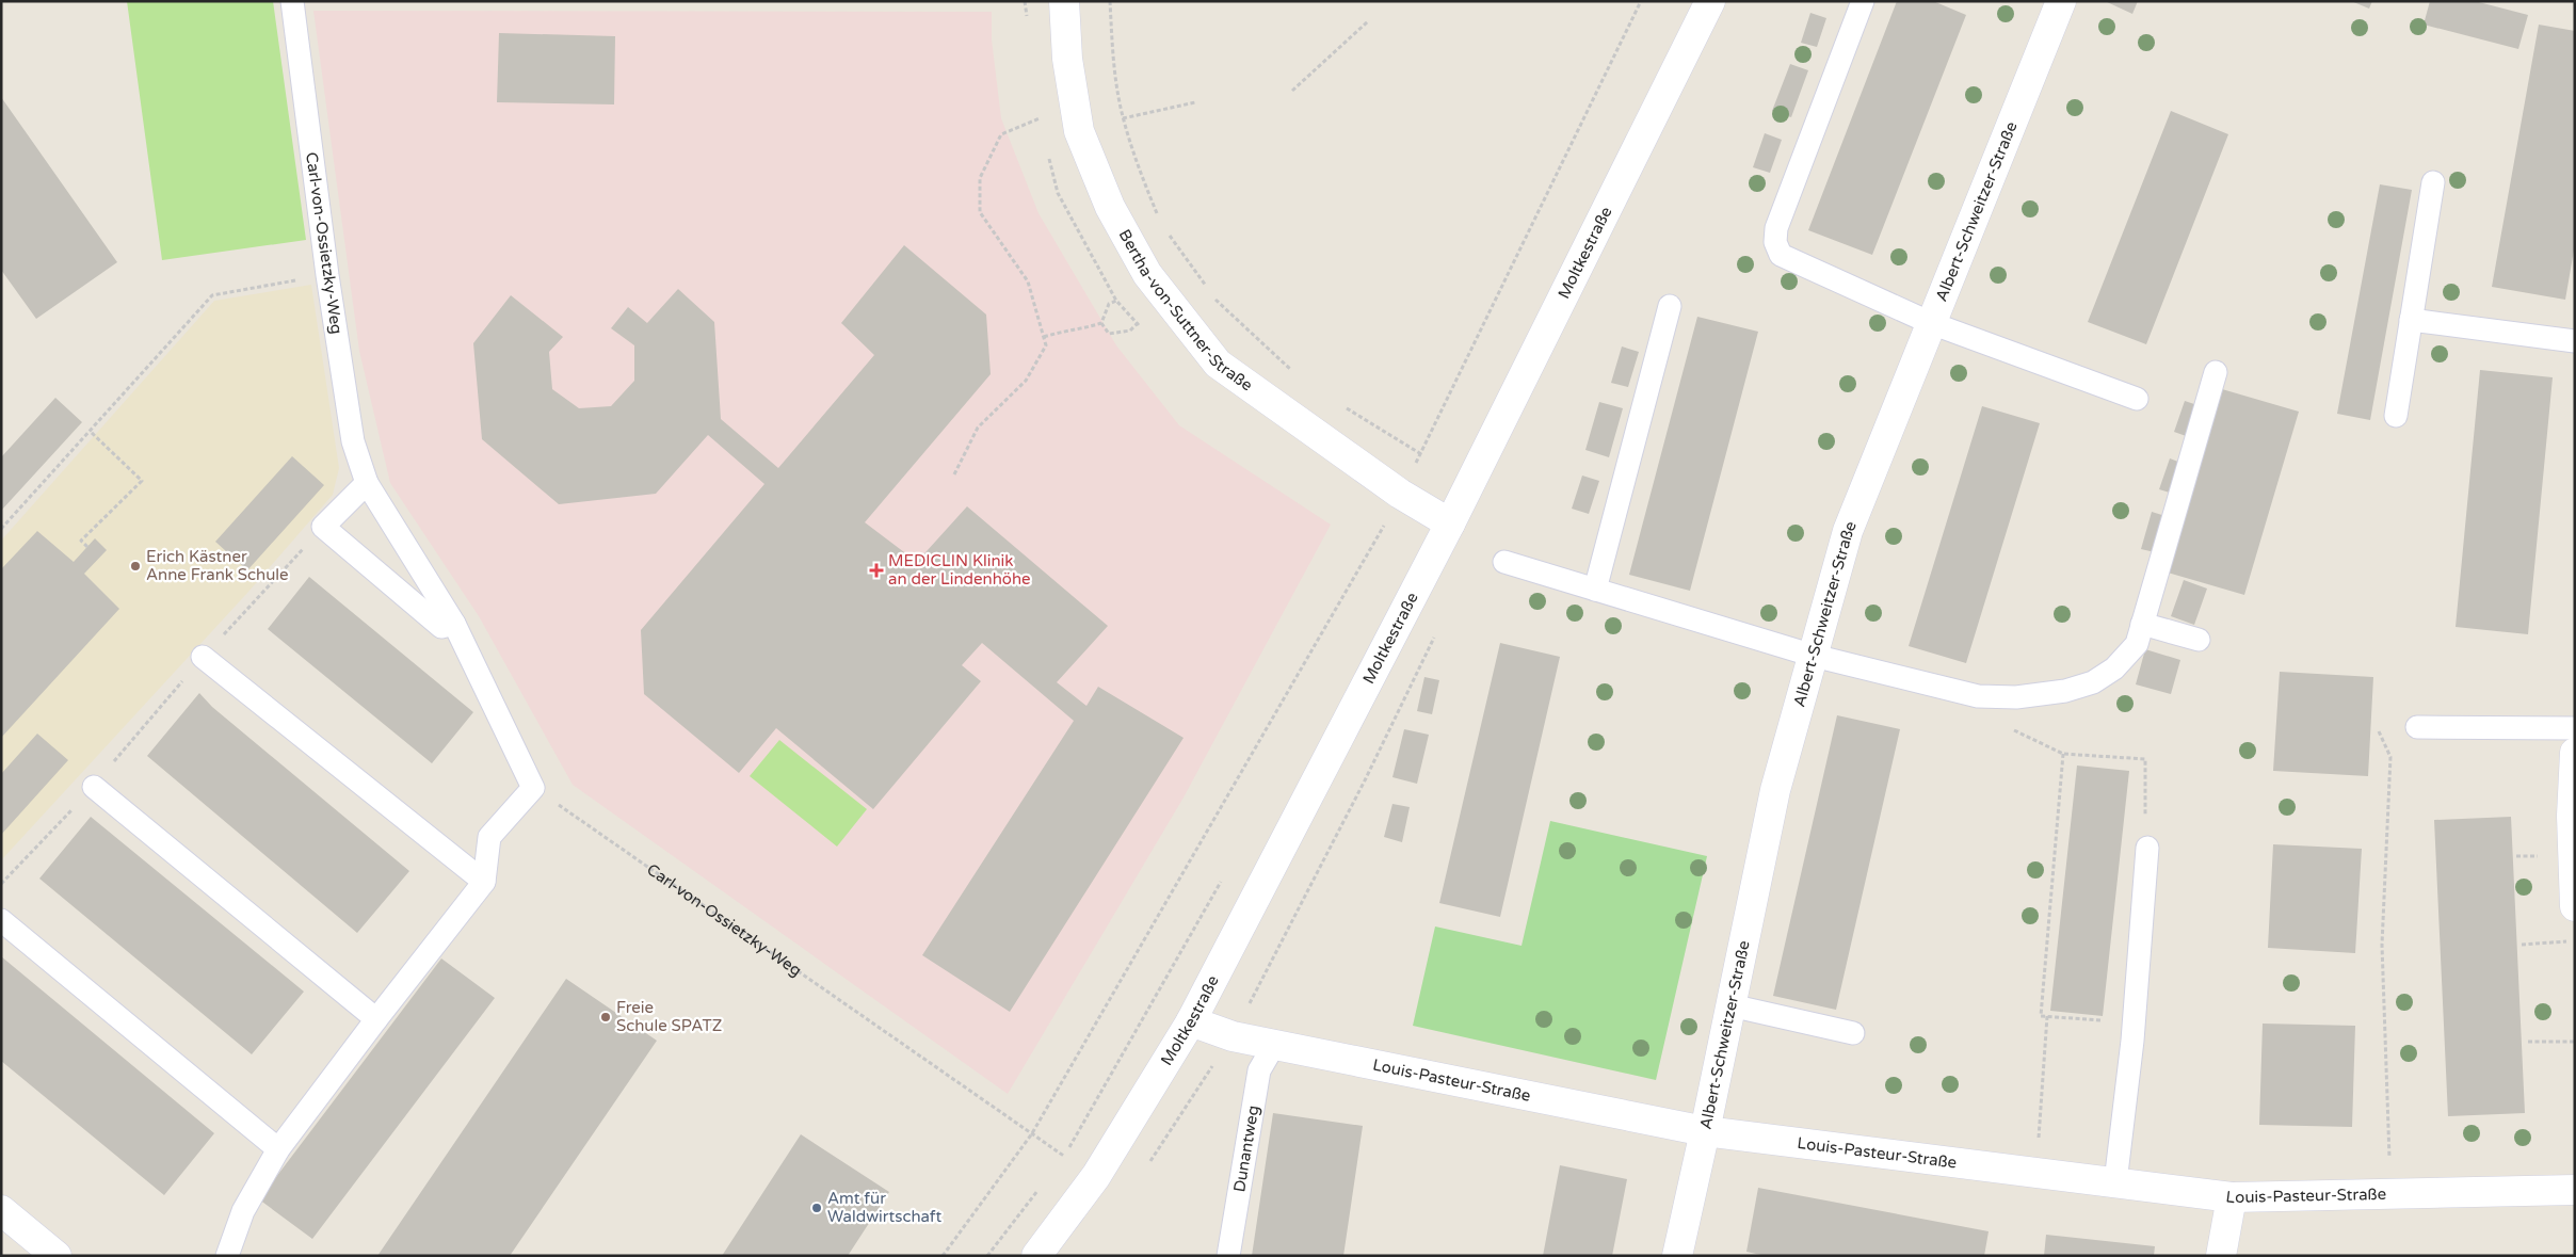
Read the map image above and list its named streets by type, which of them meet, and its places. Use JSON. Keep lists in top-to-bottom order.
{
  "streets": {
    "street": [
      "Albert-Schweitzer-Straße",
      "Moltkestraße",
      "Bertha-von-Suttner-Straße",
      "Louis-Pasteur-Straße"
    ],
    "lane": ["Carl-von-Ossietzky-Weg", "Dunantweg"]
  },
  "crossings": [
    ["Albert-Schweitzer-Straße", "Louis-Pasteur-Straße"],
    ["Moltkestraße", "Bertha-von-Suttner-Straße"],
    ["Moltkestraße", "Louis-Pasteur-Straße"],
    ["Louis-Pasteur-Straße", "Dunantweg"]
  ],
  "places": {
    "other": ["Erich Kästner Anne Frank Schule", "Freie Schule SPATZ", "Amt für Waldwirtschaft"],
    "health": ["MEDICLIN Klinik an der Lindenhöhe"]
  }
}
